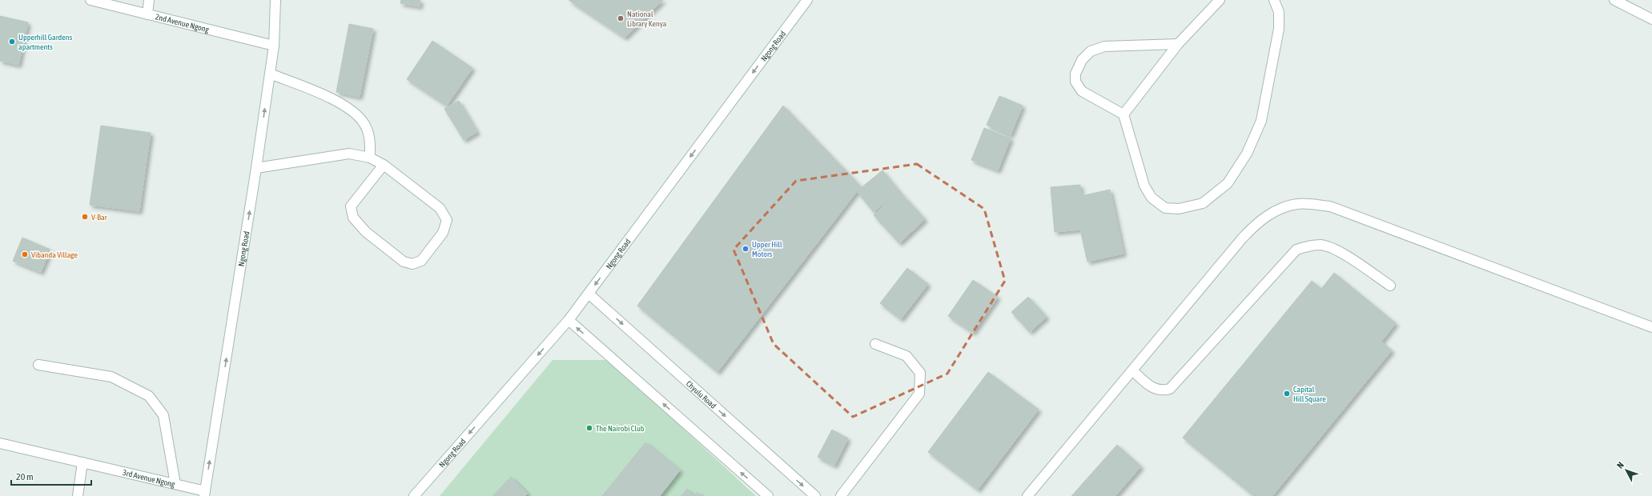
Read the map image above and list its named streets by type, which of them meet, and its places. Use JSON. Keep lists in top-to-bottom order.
{
  "streets": {
    "street": [
      "2nd Avenue Ngong",
      "Ngong Road",
      "Chyulu Road",
      "3rd Avenue Ngong"
    ]
  },
  "crossings": [
    ["2nd Avenue Ngong", "Ngong Road"],
    ["Ngong Road", "Chyulu Road"],
    ["Ngong Road", "3rd Avenue Ngong"]
  ],
  "places": [
    "National Library Kenya",
    "Upperhill Gardens apartments",
    "V-Bar",
    "Upper Hill Motors",
    "Vibanda Village",
    "Capital Hill Square",
    "The Nairobi Club"
  ],
  "scale_bar": "20 m",
  "north": "top left"
}
